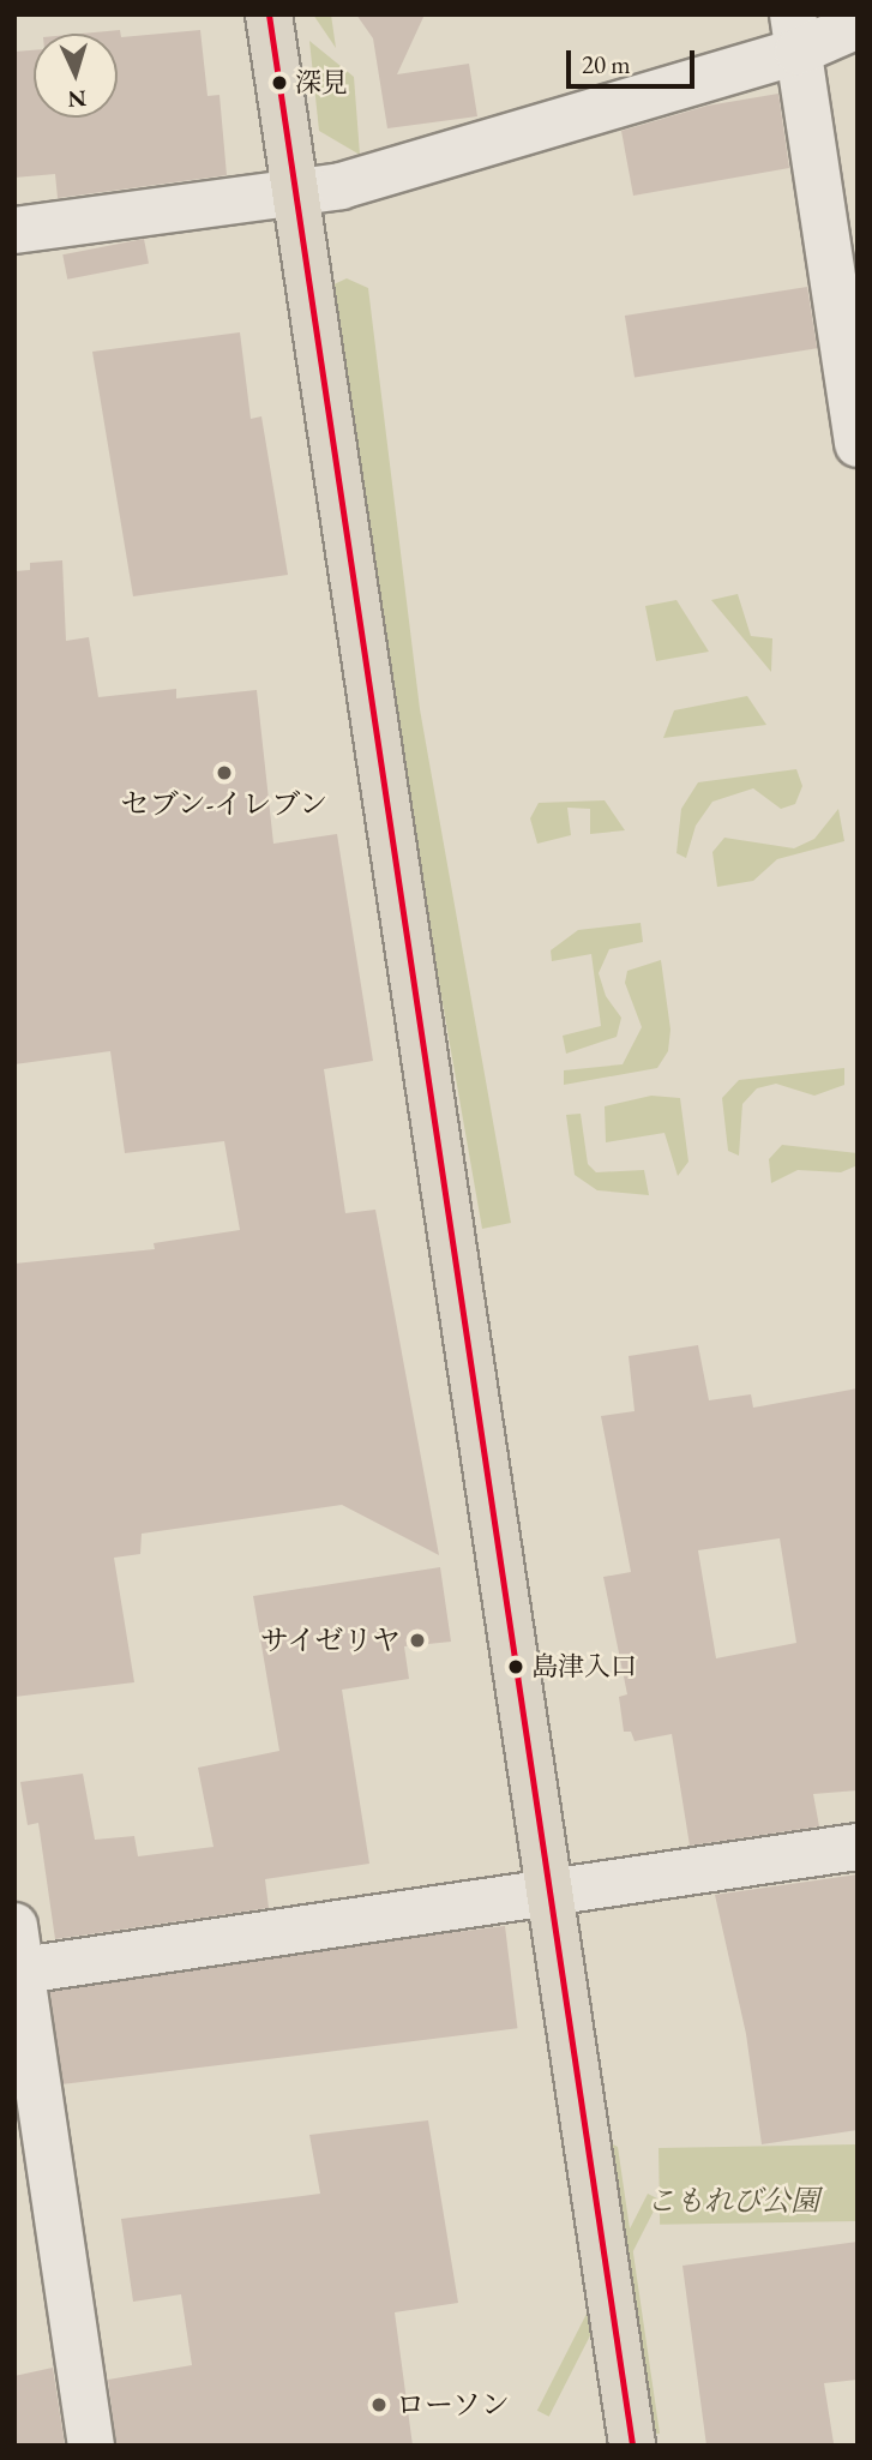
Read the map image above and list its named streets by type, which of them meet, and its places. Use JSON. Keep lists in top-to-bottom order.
{
  "parks": ["こもれび公園"],
  "places": [
    "深見",
    "セブン-イレブン",
    "サイゼリヤ",
    "島津入口",
    "ローソン"
  ],
  "scale_bar": "20 m",
  "north": "bottom"
}
